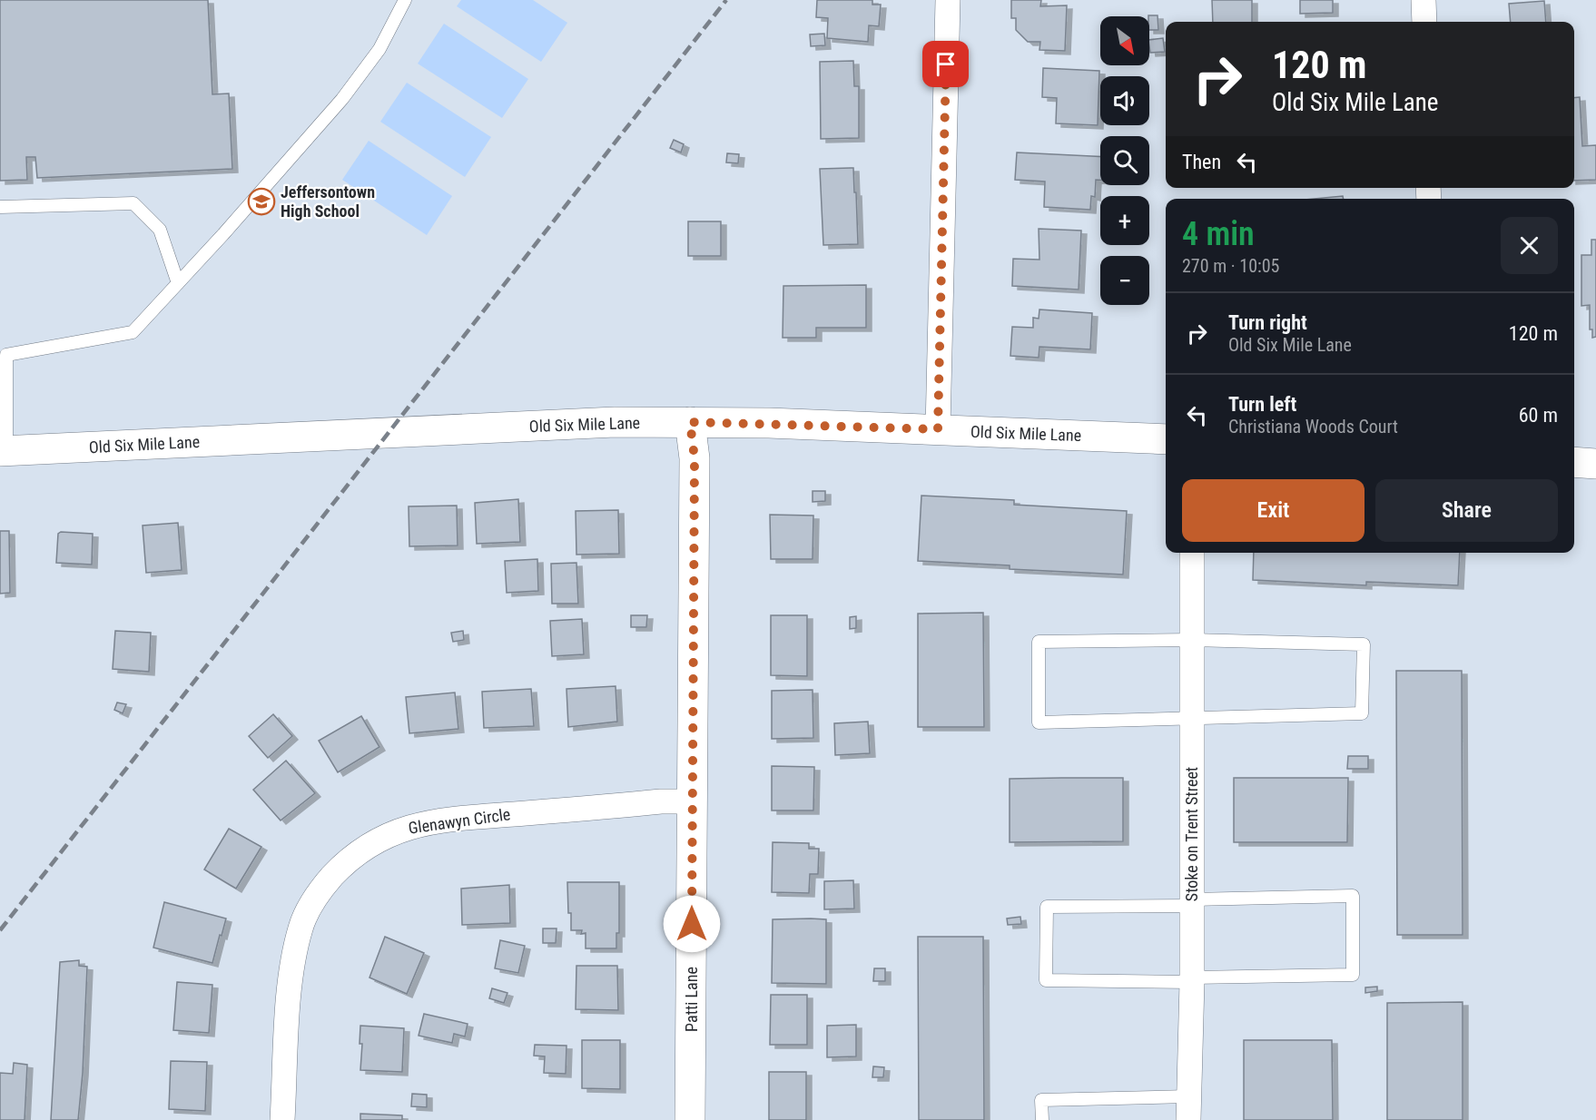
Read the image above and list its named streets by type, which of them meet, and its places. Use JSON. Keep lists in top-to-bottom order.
{
  "streets": {
    "street": [
      "Old Six Mile Lane",
      "Glenawyn Circle",
      "Stoke on Trent Street",
      "Patti Lane"
    ]
  },
  "crossings": [
    ["Old Six Mile Lane", "Patti Lane"],
    ["Glenawyn Circle", "Patti Lane"]
  ],
  "places": {
    "school or university": ["Jeffersontown High School"]
  },
  "north": "bottom right",
  "page": {
    "map_buttons": ["+", "−"],
    "turn": ["120 m", "Old Six Mile Lane"],
    "then": "Then",
    "heading": ["4 min", "270 m · 10:05"],
    "list": [
      {
        "name": "Turn right",
        "note": "Old Six Mile Lane",
        "value": "120 m"
      },
      {
        "name": "Turn left",
        "note": "Christiana Woods Court",
        "value": "60 m"
      }
    ],
    "buttons": ["Exit", "Share"]
  }
}
